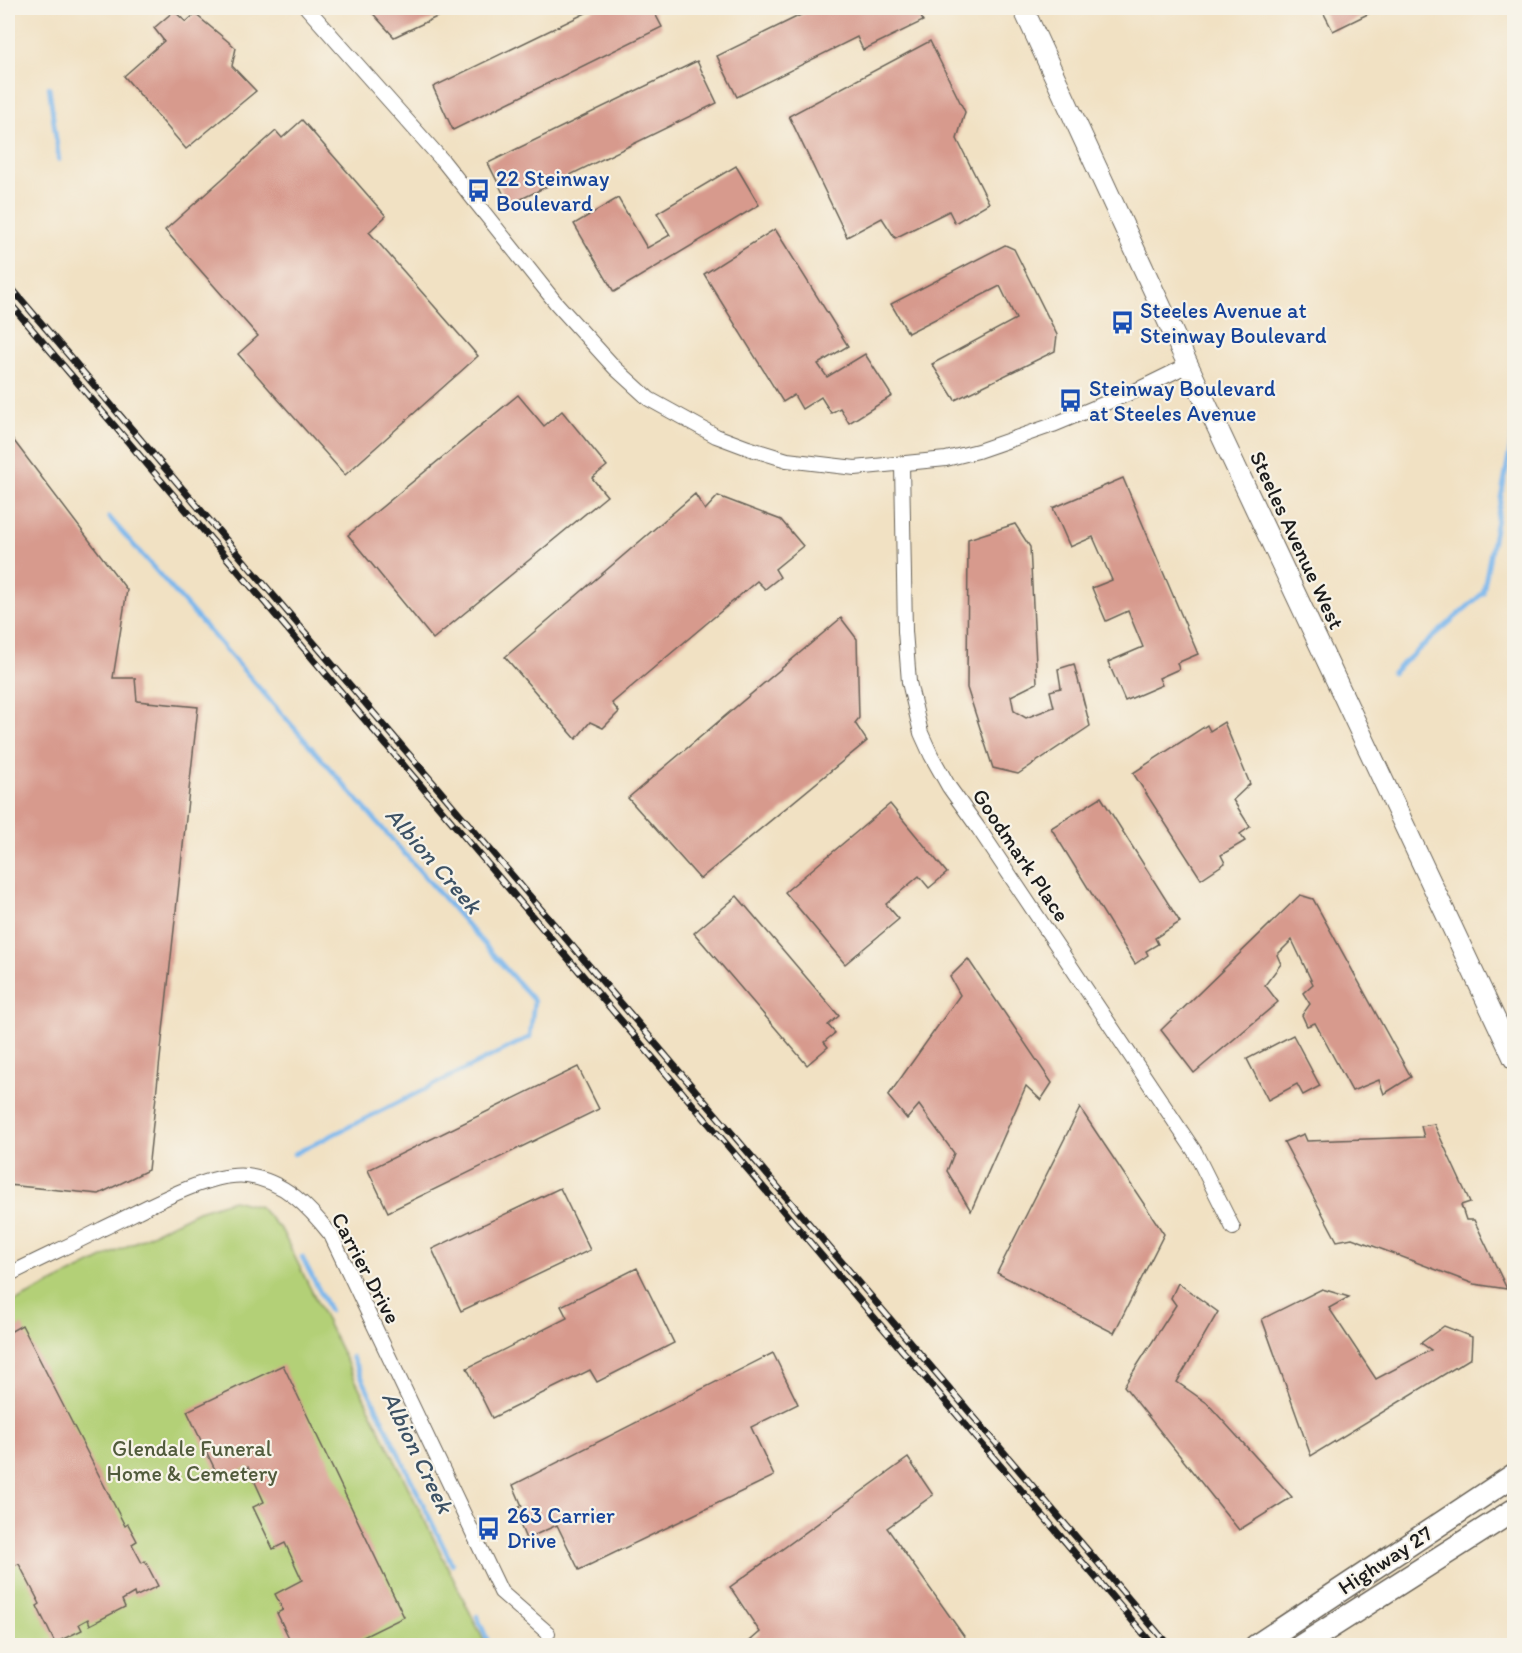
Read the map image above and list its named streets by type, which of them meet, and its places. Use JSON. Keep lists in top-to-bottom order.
{
  "streets": {
    "main road": ["Steeles Avenue West", "Highway 27"],
    "street": ["Goodmark Place", "Carrier Drive"]
  },
  "water": ["Albion Creek"],
  "parks": ["Glendale Funeral Home & Cemetery"],
  "places": {
    "bus stop": [
      "22 Steinway Boulevard",
      "Steeles Avenue at Steinway Boulevard",
      "Steinway Boulevard at Steeles Avenue",
      "263 Carrier Drive"
    ]
  }
}
